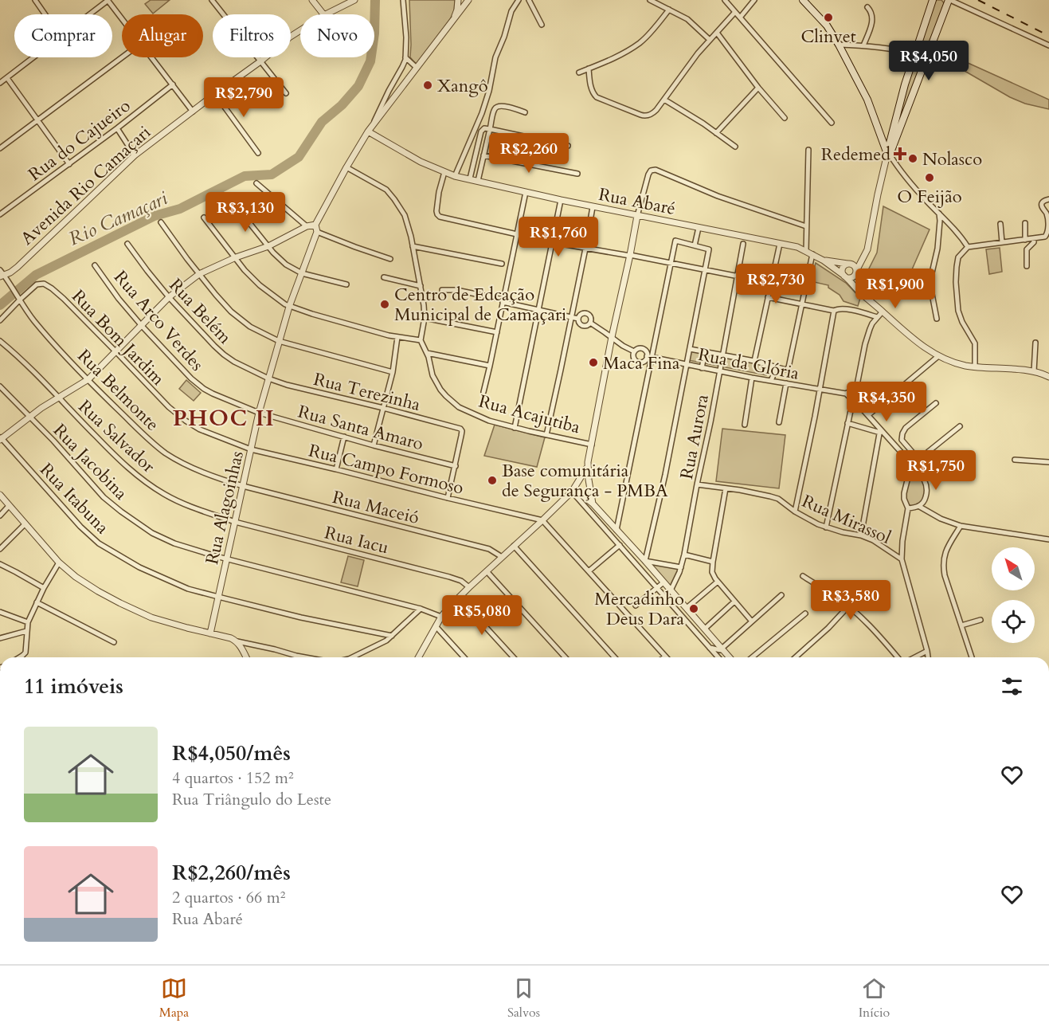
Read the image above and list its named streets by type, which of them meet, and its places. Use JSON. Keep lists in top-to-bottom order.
{
  "streets": {
    "street": [
      "Rua do Cajueiro",
      "Avenida Rio Camaçari",
      "Rua Abaré",
      "Rua Belém",
      "Rua Arco Verdes",
      "Rua Bom Jardim",
      "Rua da Glória",
      "Rua Belmonte",
      "Rua Terezinha",
      "Rua Acajutiba",
      "Rua Santa Amaro",
      "Rua Salvador",
      "Rua Aurora",
      "Rua Jacobina",
      "Rua Campo Formoso",
      "Rua Itabuna",
      "Rua Maceió",
      "Rua Alagoinhas",
      "Rua Mirassol",
      "Rua Iacu"
    ]
  },
  "crossings": [
    ["Rua Abaré", "Rua Acajutiba"],
    ["Rua Belém", "Rua Terezinha"],
    ["Rua Belém", "Rua Alagoinhas"],
    ["Rua Arco Verdes", "Rua Santa Amaro"],
    ["Rua Arco Verdes", "Rua Alagoinhas"],
    ["Rua Bom Jardim", "Rua Belmonte"],
    ["Rua Bom Jardim", "Rua Campo Formoso"],
    ["Rua Bom Jardim", "Rua Alagoinhas"],
    ["Rua da Glória", "Rua Aurora"],
    ["Rua Belmonte", "Rua Maceió"],
    ["Rua Belmonte", "Rua Alagoinhas"],
    ["Rua Terezinha", "Rua Santa Amaro"],
    ["Rua Terezinha", "Rua Alagoinhas"],
    ["Rua Santa Amaro", "Rua Alagoinhas"],
    ["Rua Salvador", "Rua Alagoinhas"],
    ["Rua Salvador", "Rua Iacu"],
    ["Rua Aurora", "Rua Mirassol"],
    ["Rua Jacobina", "Rua Alagoinhas"],
    ["Rua Campo Formoso", "Rua Alagoinhas"],
    ["Rua Itabuna", "Rua Alagoinhas"],
    ["Rua Maceió", "Rua Alagoinhas"],
    ["Rua Alagoinhas", "Rua Iacu"]
  ],
  "districts": ["PHOC II"],
  "water": ["Rio Camaçari"],
  "places": {
    "other": [
      "Clinvet",
      "Xangô",
      "Nolasco",
      "O Feijão",
      "Centro de Edcação Municipal de Camaçari",
      "Maca Fina",
      "Base comunitária de Segurança - PMBA",
      "Mercadinho Deus Dara"
    ],
    "health": ["Redemed"]
  },
  "north": "top left",
  "page": {
    "chip": [
      "Comprar",
      "Alugar",
      "Filtros",
      "Novo"
    ],
    "price": [
      "R$4,050",
      "R$2,790",
      "R$2,260",
      "R$3,130",
      "R$1,760",
      "R$2,730",
      "R$1,900",
      "R$4,350",
      "R$1,750",
      "R$3,580",
      "R$5,080"
    ],
    "heading": "11 imóveis",
    "list": [
      {
        "name": "R$4,050/mês",
        "note": "4 quartos · 152 m² · Rua Triângulo do Leste"
      },
      {
        "name": "R$2,260/mês",
        "note": "2 quartos · 66 m² · Rua Abaré"
      }
    ],
    "tabs": ["Mapa", "Salvos", "Início"]
  }
}
